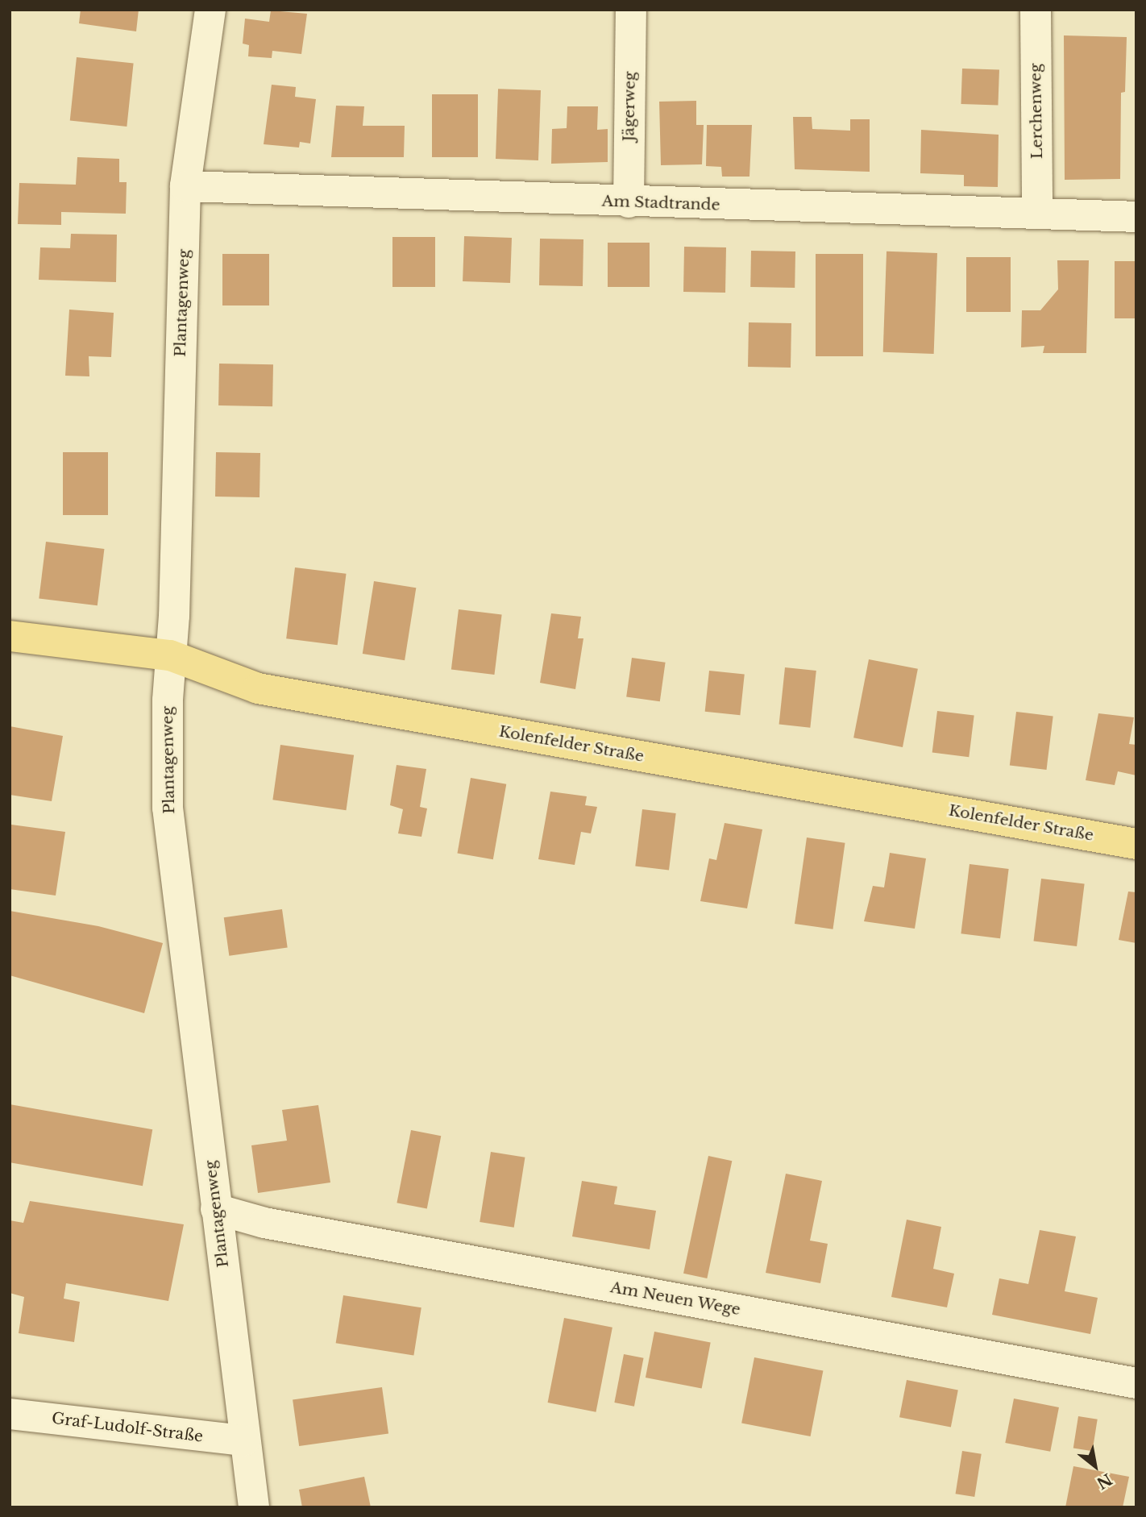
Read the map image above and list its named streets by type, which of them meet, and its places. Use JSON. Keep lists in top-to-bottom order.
{
  "streets": {
    "main road": ["Kolenfelder Straße"],
    "street": [
      "Jägerweg",
      "Lerchenweg",
      "Am Stadtrande",
      "Plantagenweg",
      "Am Neuen Wege",
      "Graf-Ludolf-Straße"
    ]
  },
  "crossings": [
    ["Jägerweg", "Am Stadtrande"],
    ["Lerchenweg", "Am Stadtrande"],
    ["Am Stadtrande", "Plantagenweg"],
    ["Plantagenweg", "Kolenfelder Straße"],
    ["Plantagenweg", "Am Neuen Wege"],
    ["Plantagenweg", "Graf-Ludolf-Straße"]
  ],
  "north": "bottom right"
}
